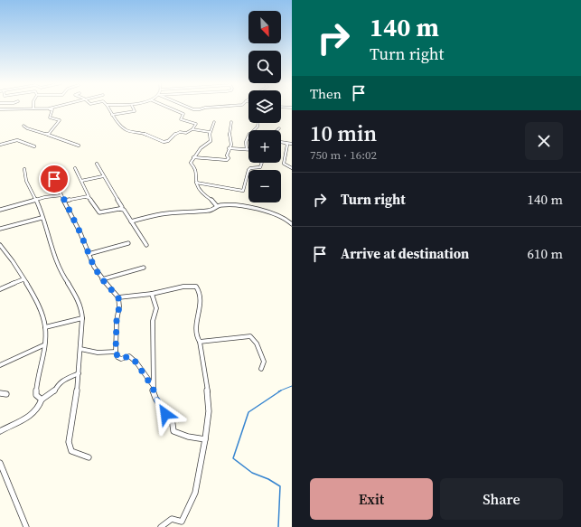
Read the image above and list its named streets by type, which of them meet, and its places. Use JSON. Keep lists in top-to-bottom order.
{
  "north": "bottom right",
  "page": {
    "turn": ["140 m", "Turn right"],
    "map_buttons": ["+", "−"],
    "then": "Then",
    "heading": ["10 min", "750 m · 16:02"],
    "list": [
      {
        "name": "Turn right",
        "value": "140 m"
      },
      {
        "name": "Arrive at destination",
        "value": "610 m"
      }
    ],
    "buttons": ["Exit", "Share"]
  }
}
